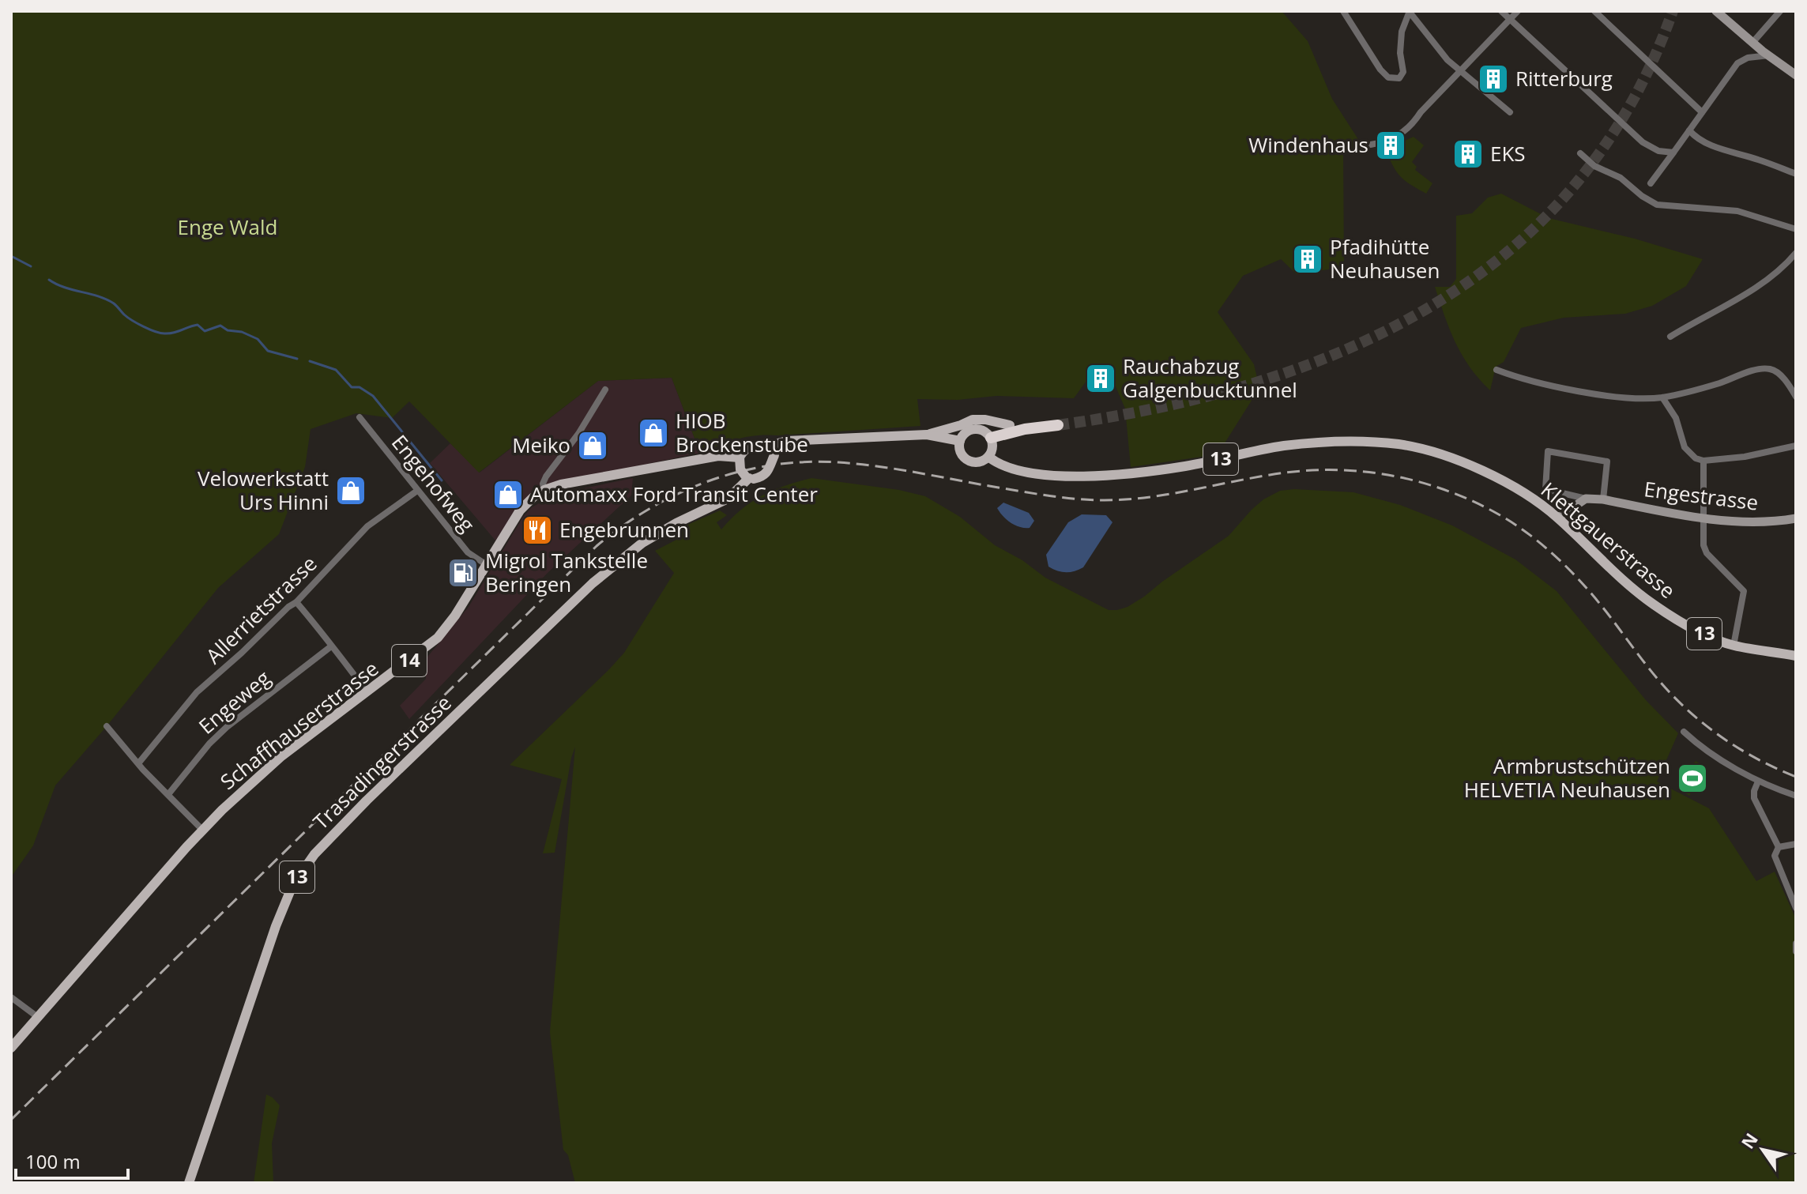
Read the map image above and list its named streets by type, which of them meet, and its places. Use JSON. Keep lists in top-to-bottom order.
{
  "streets": {
    "main road": [
      "13",
      "Klettgauerstrasse",
      "14",
      "Schaffhauserstrasse",
      "Trasadingerstrasse"
    ],
    "street": [
      "Engehofweg",
      "Engestrasse",
      "Allerrietstrasse",
      "Engeweg"
    ]
  },
  "crossings": [
    ["13", "Klettgauerstrasse"],
    ["13", "Schaffhauserstrasse"],
    ["13", "Trasadingerstrasse"],
    ["Engehofweg", "Allerrietstrasse"],
    ["Engehofweg", "Schaffhauserstrasse"]
  ],
  "parks": ["Enge Wald"],
  "places": {
    "building": [
      "Ritterburg",
      "Windenhaus",
      "EKS",
      "Pfadihütte Neuhausen",
      "Rauchabzug Galgenbucktunnel"
    ],
    "shop": [
      "HIOB Brockenstube",
      "Meiko",
      "Velowerkstatt Urs Hinni",
      "Automaxx Ford Transit Center"
    ],
    "restaurant": ["Engebrunnen"],
    "fuel station": ["Migrol Tankstelle Beringen"],
    "sports": ["Armbrustschützen HELVETIA Neuhausen"]
  },
  "scale_bar": "100 m",
  "north": "top left"
}
